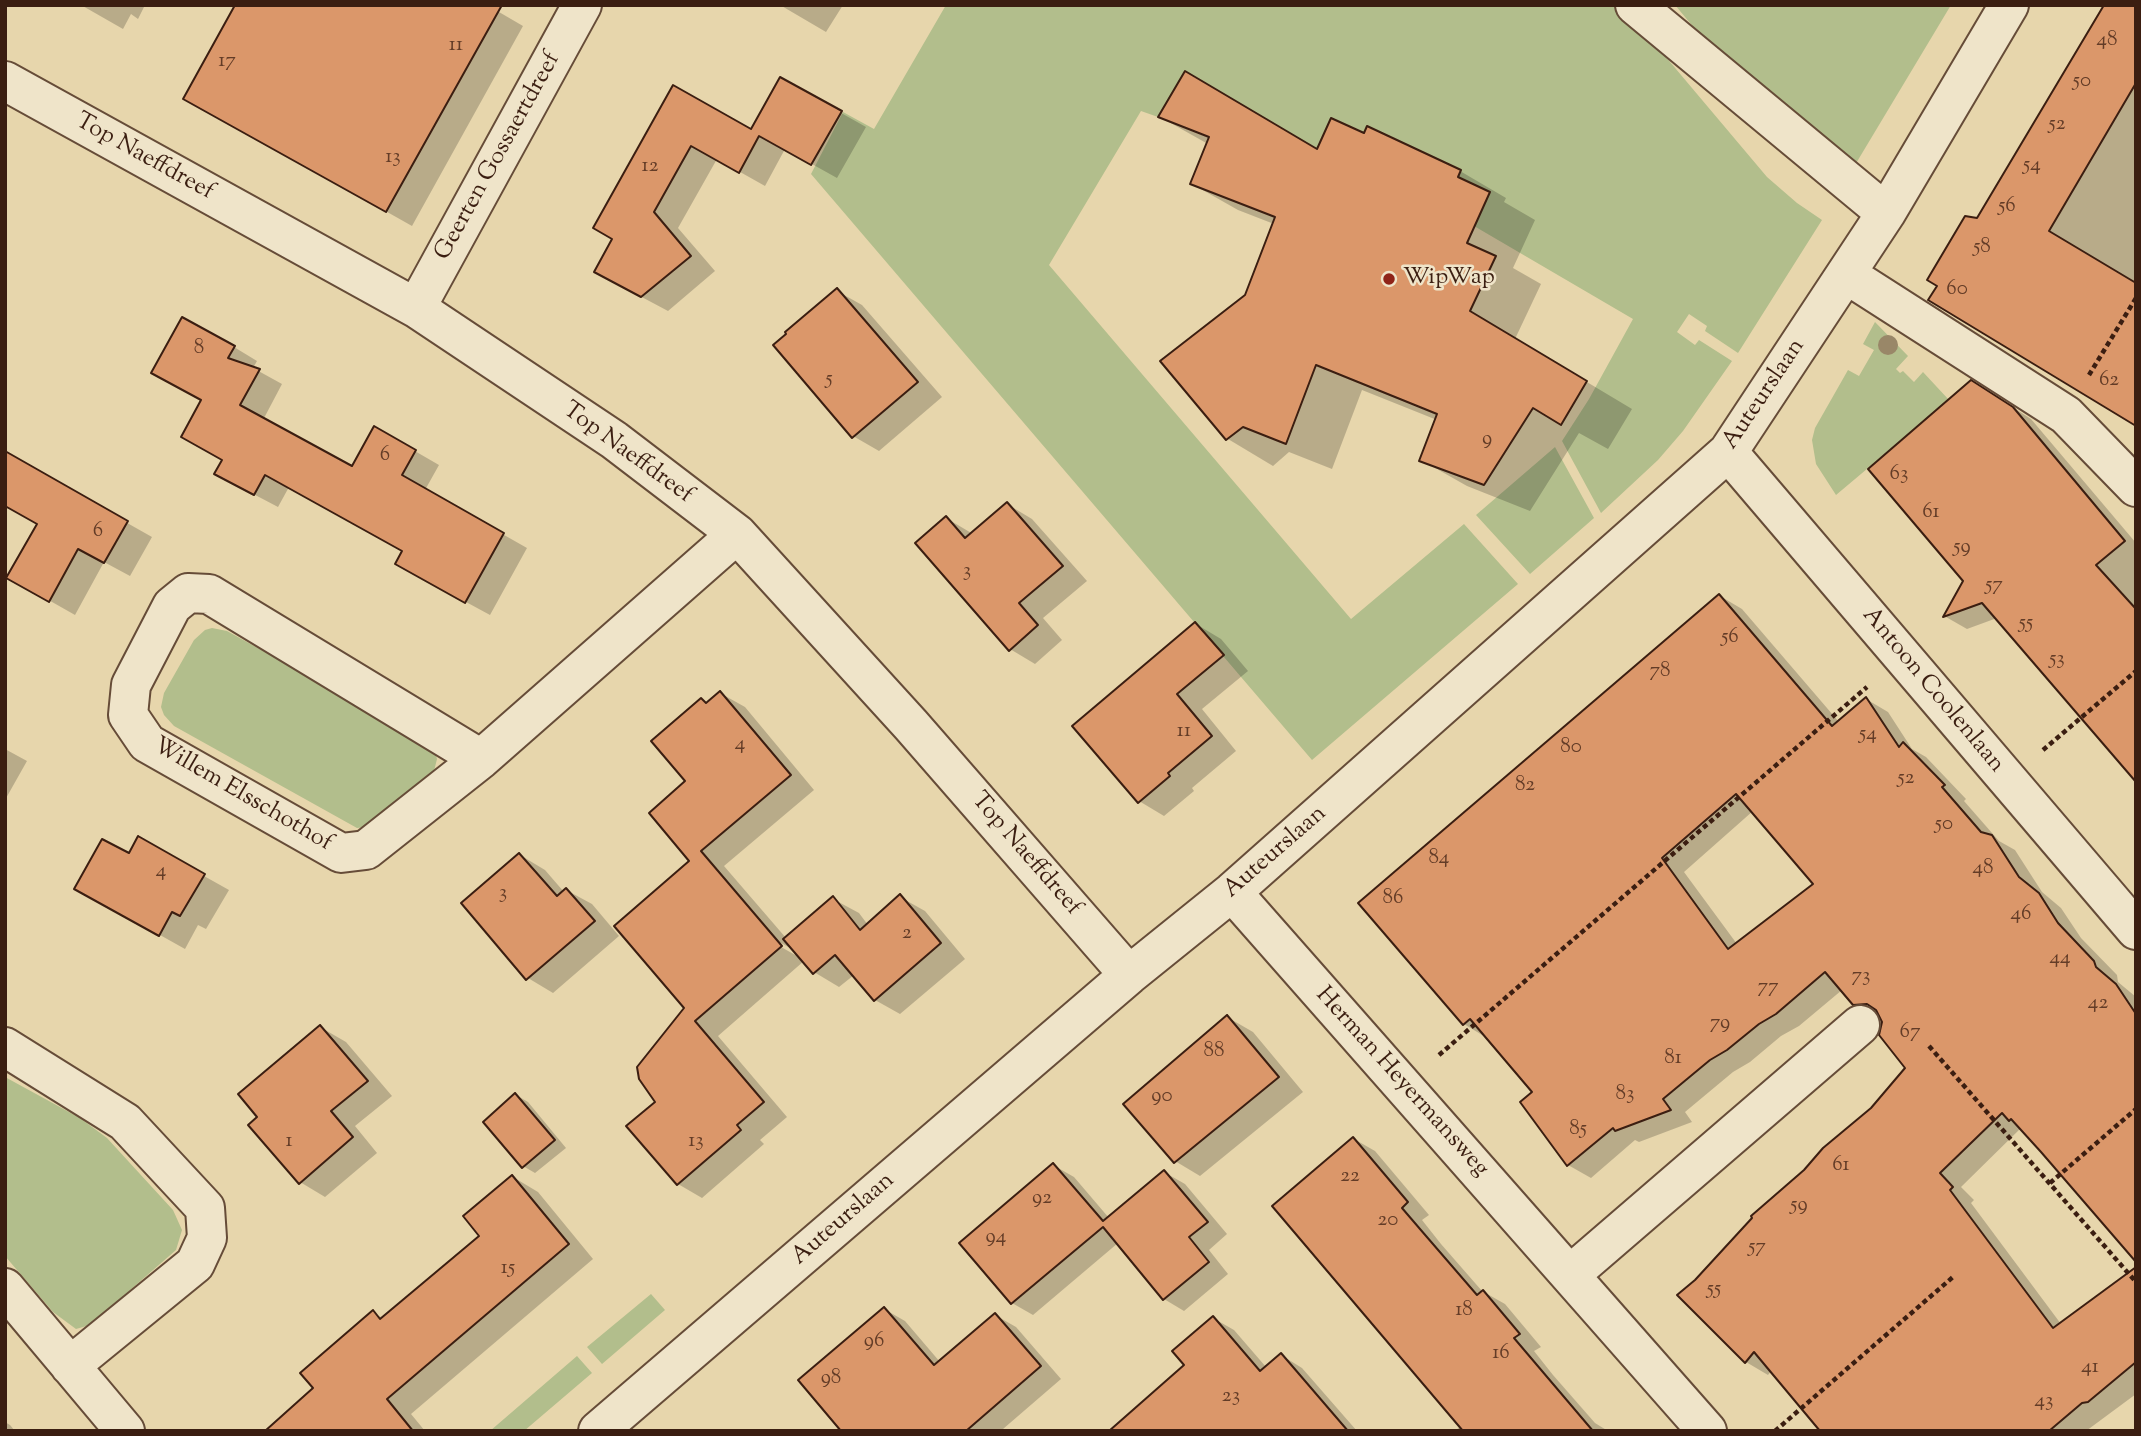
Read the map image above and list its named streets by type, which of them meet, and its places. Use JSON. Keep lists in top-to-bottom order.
{
  "streets": {
    "street": [
      "Geerten Gossaertdreef",
      "Top Naeffdreef",
      "Auteurslaan",
      "Antoon Coolenlaan",
      "Willem Elsschothof",
      "Herman Heyermansweg"
    ]
  },
  "crossings": [
    ["Geerten Gossaertdreef", "Top Naeffdreef"],
    ["Top Naeffdreef", "Auteurslaan"],
    ["Top Naeffdreef", "Willem Elsschothof"],
    ["Auteurslaan", "Antoon Coolenlaan"],
    ["Auteurslaan", "Herman Heyermansweg"]
  ],
  "places": ["WipWap"],
  "house_numbers": [
    "48",
    "11",
    "17",
    "50",
    "52",
    "13",
    "54",
    "12",
    "56",
    "58",
    "60",
    "8",
    "5",
    "62",
    "9",
    "6",
    "63",
    "61",
    "6",
    "59",
    "3",
    "57",
    "55",
    "56",
    "53",
    "78",
    "11",
    "54",
    "4",
    "80",
    "52",
    "82",
    "50",
    "84",
    "48",
    "4",
    "3",
    "86",
    "46",
    "2",
    "44",
    "73",
    "77",
    "42",
    "79",
    "67",
    "88",
    "81",
    "83",
    "90",
    "85",
    "1",
    "13",
    "61",
    "22",
    "92",
    "59",
    "20",
    "94",
    "57",
    "15",
    "55",
    "18",
    "96",
    "16",
    "41",
    "98",
    "23",
    "43"
  ]
}
